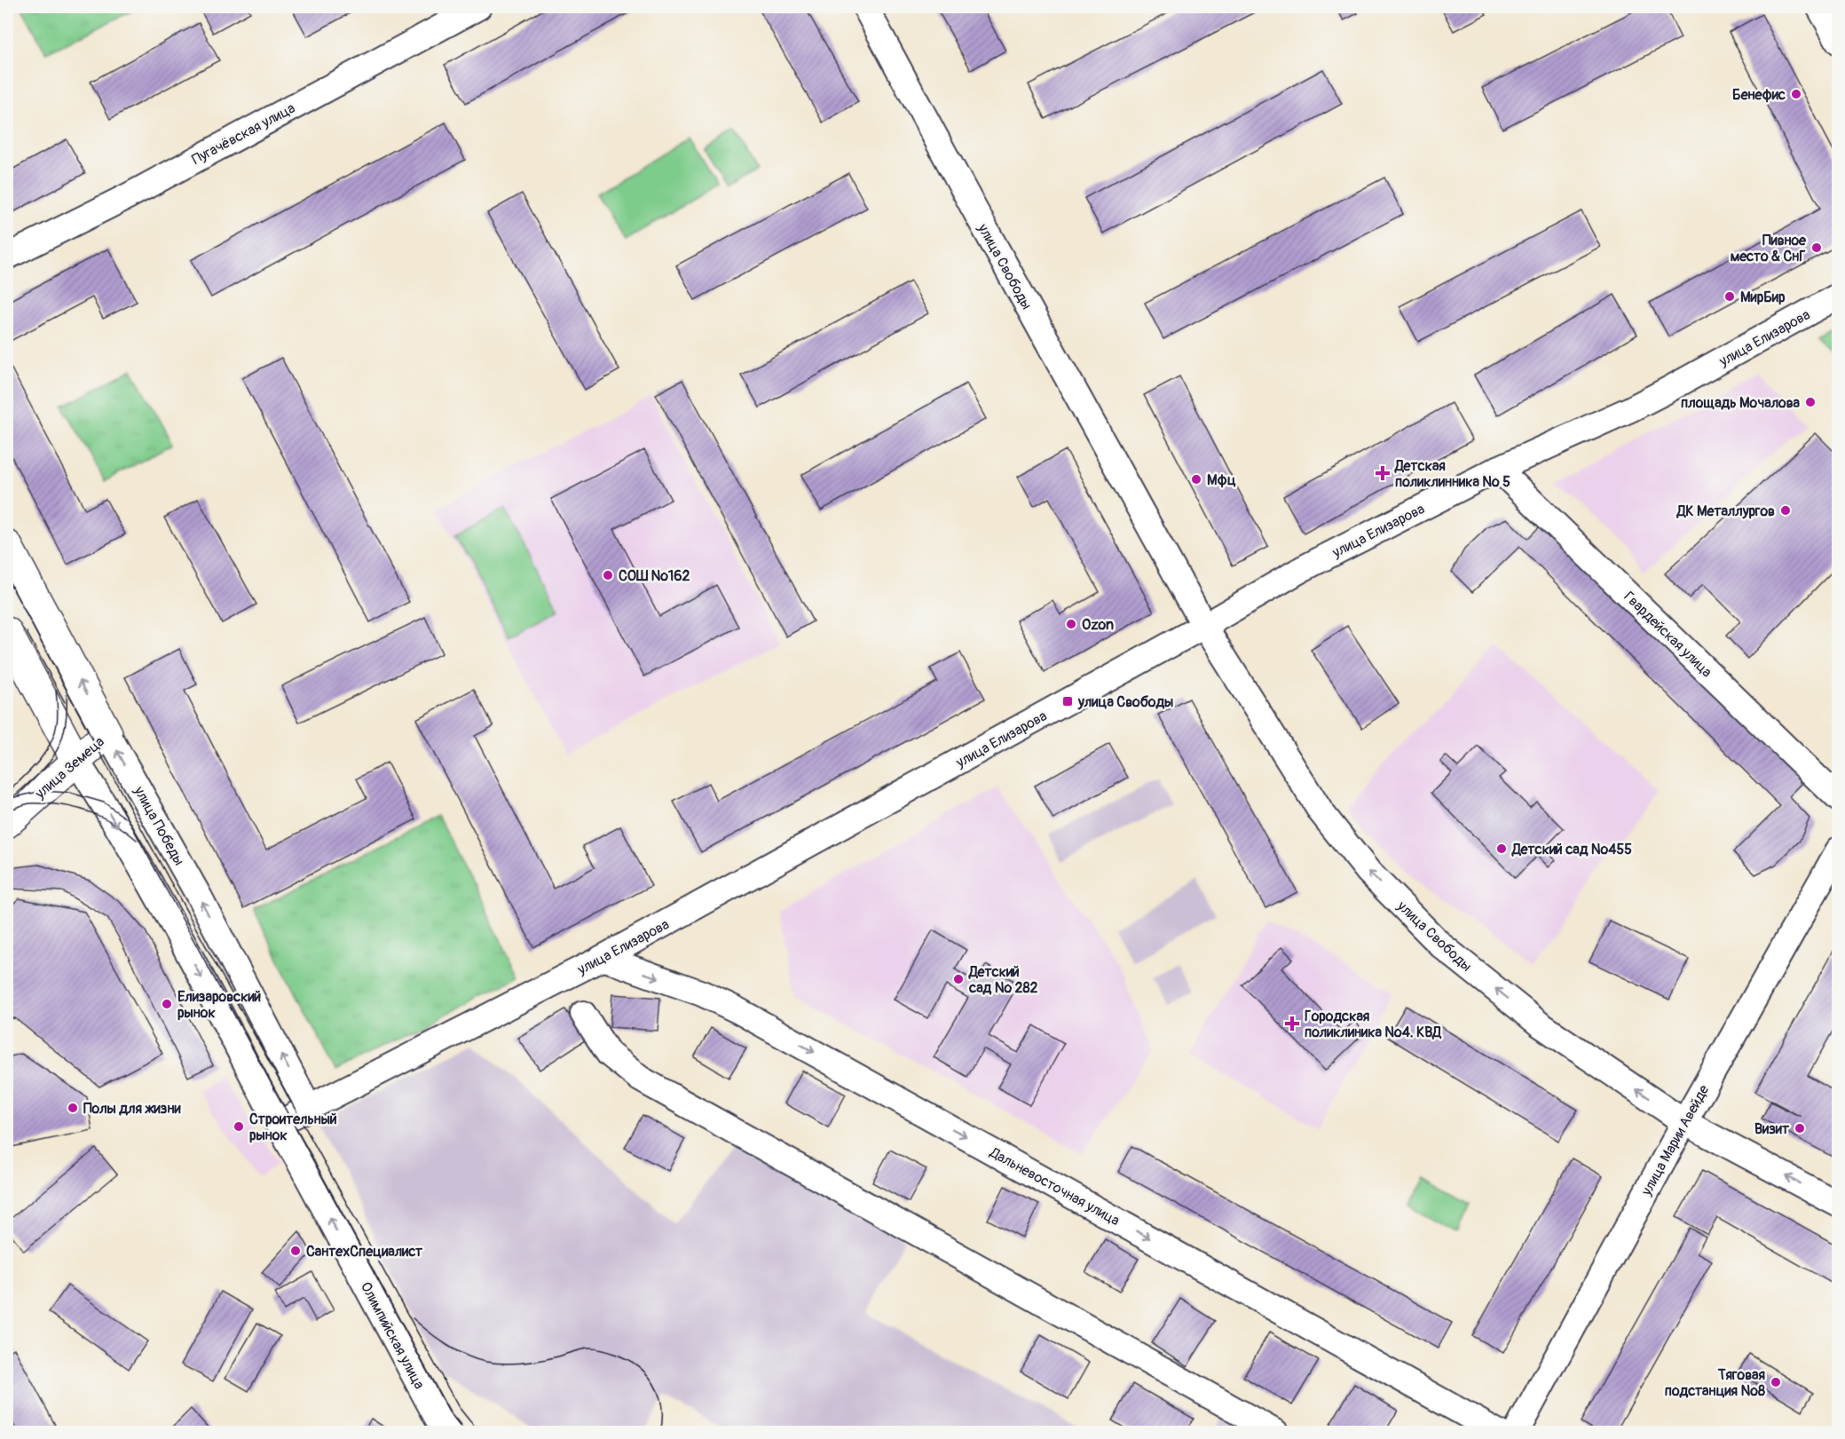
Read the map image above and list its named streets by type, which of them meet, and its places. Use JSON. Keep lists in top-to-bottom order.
{
  "streets": {
    "main road": ["улица Земеца", "улица Победы"],
    "street": [
      "Пугачёвская улица",
      "улица Свободы",
      "улица Елизарова",
      "Гвардейская улица",
      "улица Марии Авейде",
      "Дальневосточная улица",
      "Олимпийская улица"
    ]
  },
  "crossings": [
    ["улица Свободы", "улица Елизарова"],
    ["улица Свободы", "улица Марии Авейде"],
    ["улица Елизарова", "Гвардейская улица"],
    ["улица Елизарова", "улица Победы"],
    ["улица Елизарова", "Дальневосточная улица"],
    ["улица Елизарова", "Олимпийская улица"],
    ["улица Земеца", "улица Победы"]
  ],
  "one_way": ["улица Свободы", "улица Победы", "Олимпийская улица"],
  "places": {
    "other": [
      "Бенефис",
      "Пивное место & СнГ",
      "МирБир",
      "площадь Мочалова",
      "Мфц",
      "ДК Металлургов",
      "СОШ №162",
      "Ozon",
      "Детский сад №455",
      "Детский сад № 282",
      "Елизаровский рынок",
      "Полы для жизни",
      "Строительный рынок",
      "Визит",
      "СантехСпециалист",
      "Тяговая подстанция №8"
    ],
    "health": ["Детская поликлинника № 5", "Городская поликлиника №4. КВД"],
    "transit": ["улица Свободы"]
  }
}
